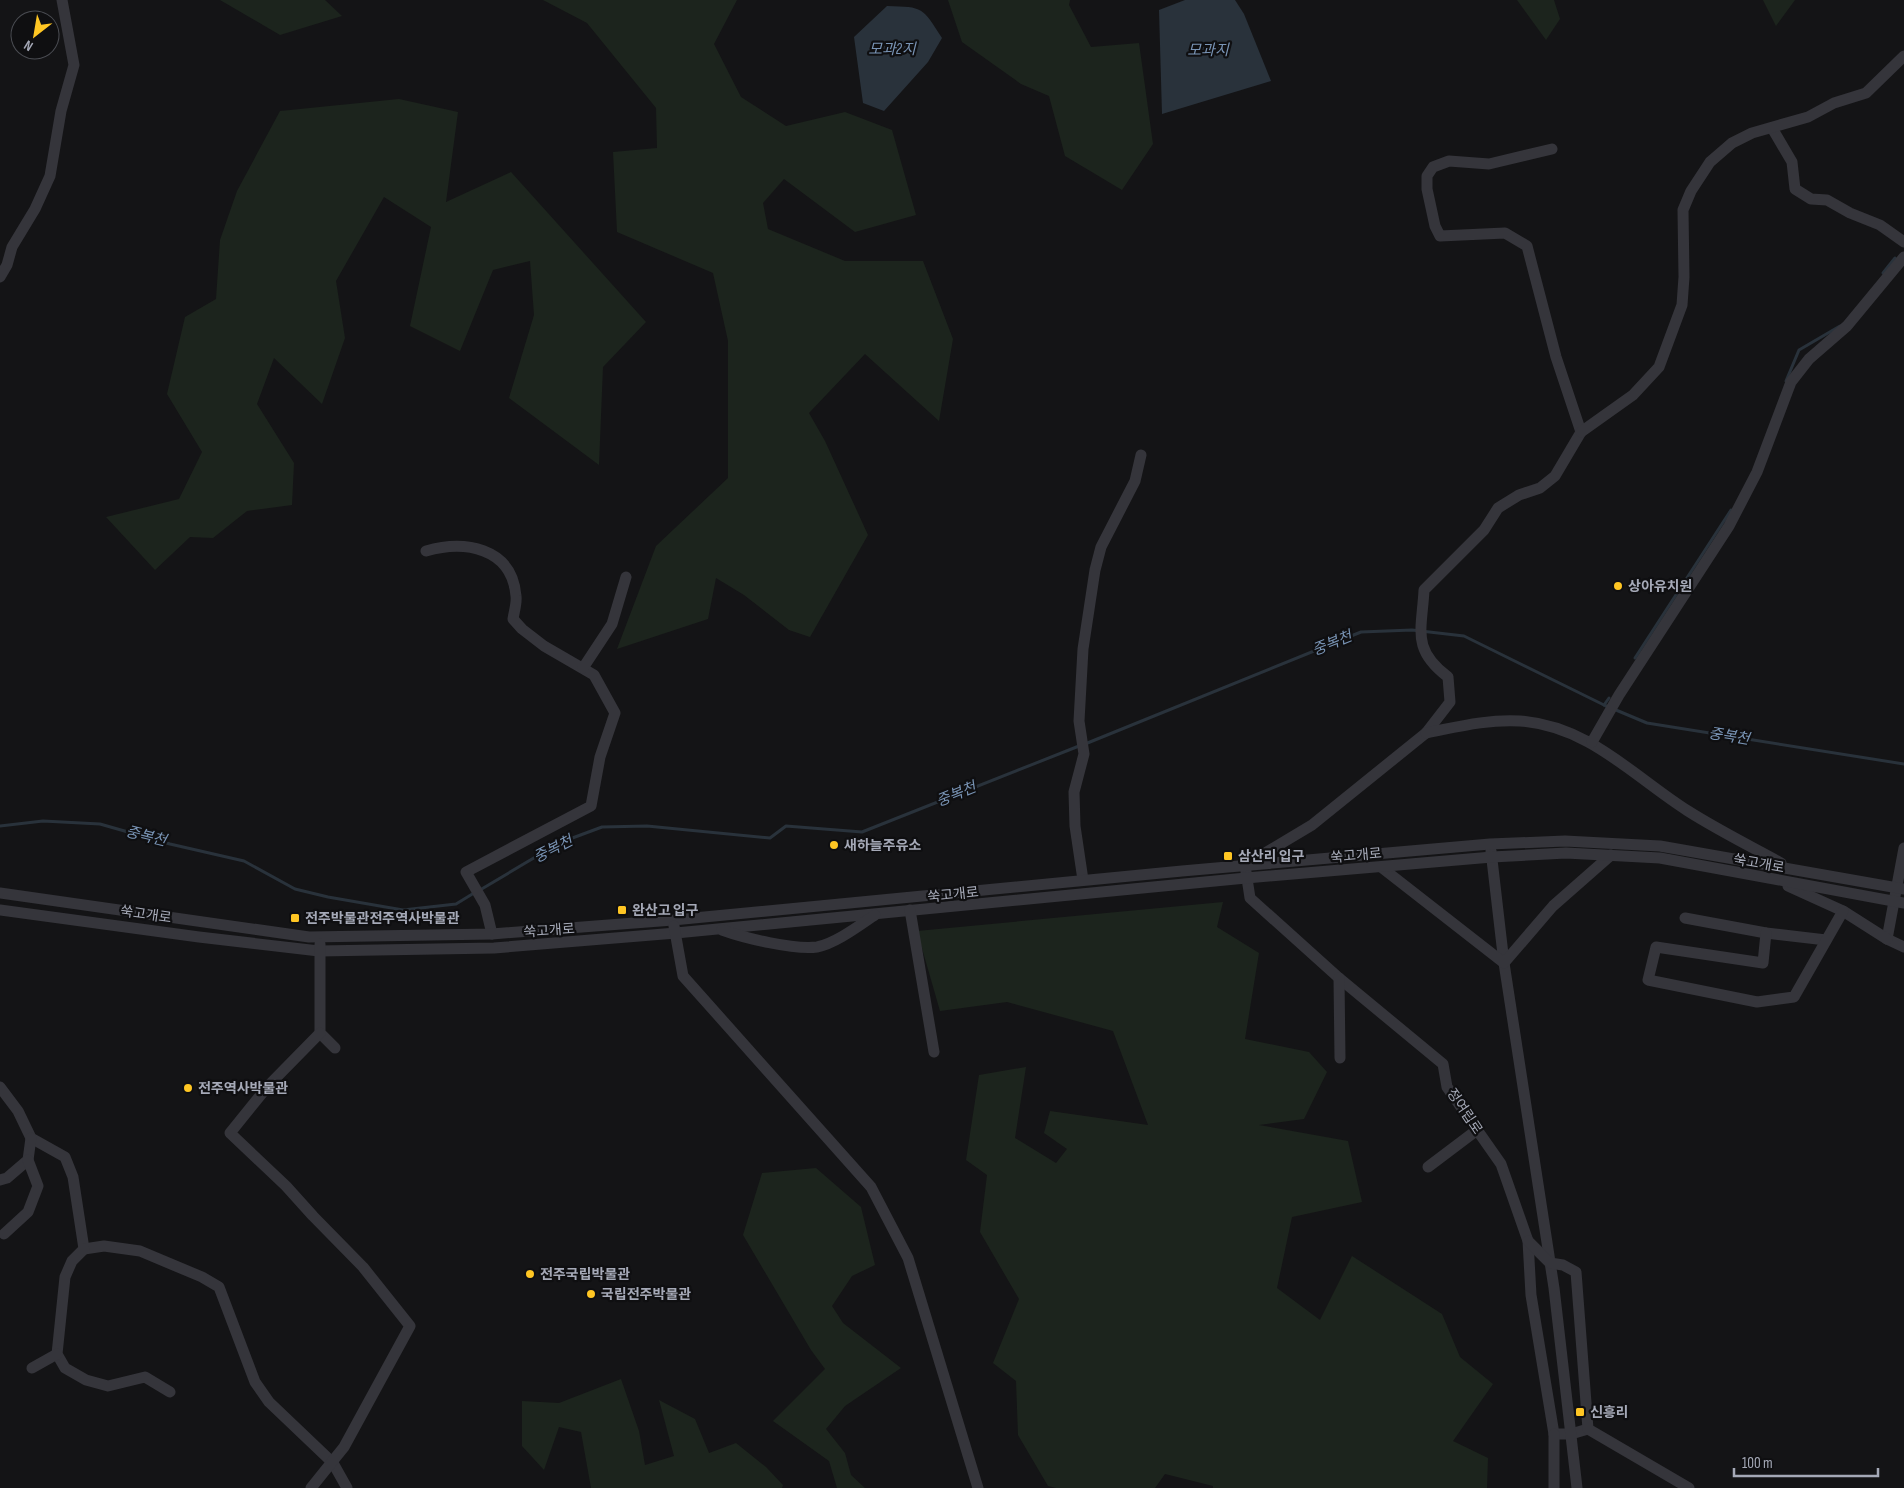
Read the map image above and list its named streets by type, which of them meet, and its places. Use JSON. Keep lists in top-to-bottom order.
{
  "streets": {
    "street": ["쑥고개로", "정여립로"]
  },
  "crossings": [
    ["쑥고개로", "정여립로"]
  ],
  "water": ["모과2지", "모과지", "중복천"],
  "places": {
    "other": [
      "상아유치원",
      "새하늘주유소",
      "전주역사박물관",
      "전주국립박물관",
      "국립전주박물관"
    ],
    "transit": [
      "삼산리 입구",
      "완산고 입구",
      "전주박물관전주역사박물관",
      "신흥리"
    ]
  },
  "scale_bar": "100 m",
  "north": "bottom left"
}
